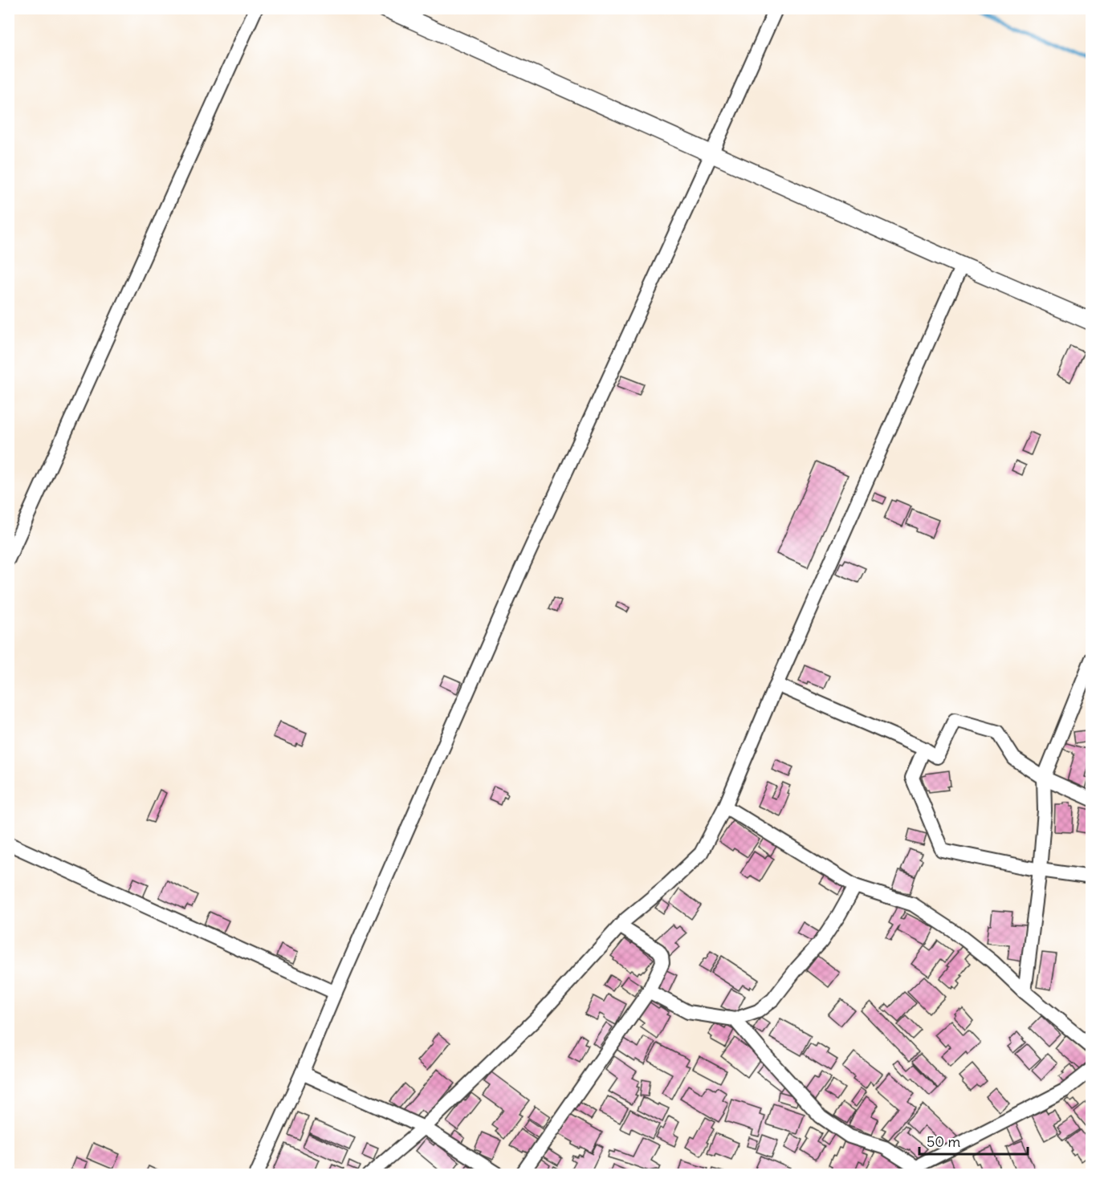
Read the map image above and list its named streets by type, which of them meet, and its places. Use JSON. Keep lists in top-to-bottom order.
{
  "scale_bar": "50 m"
}
